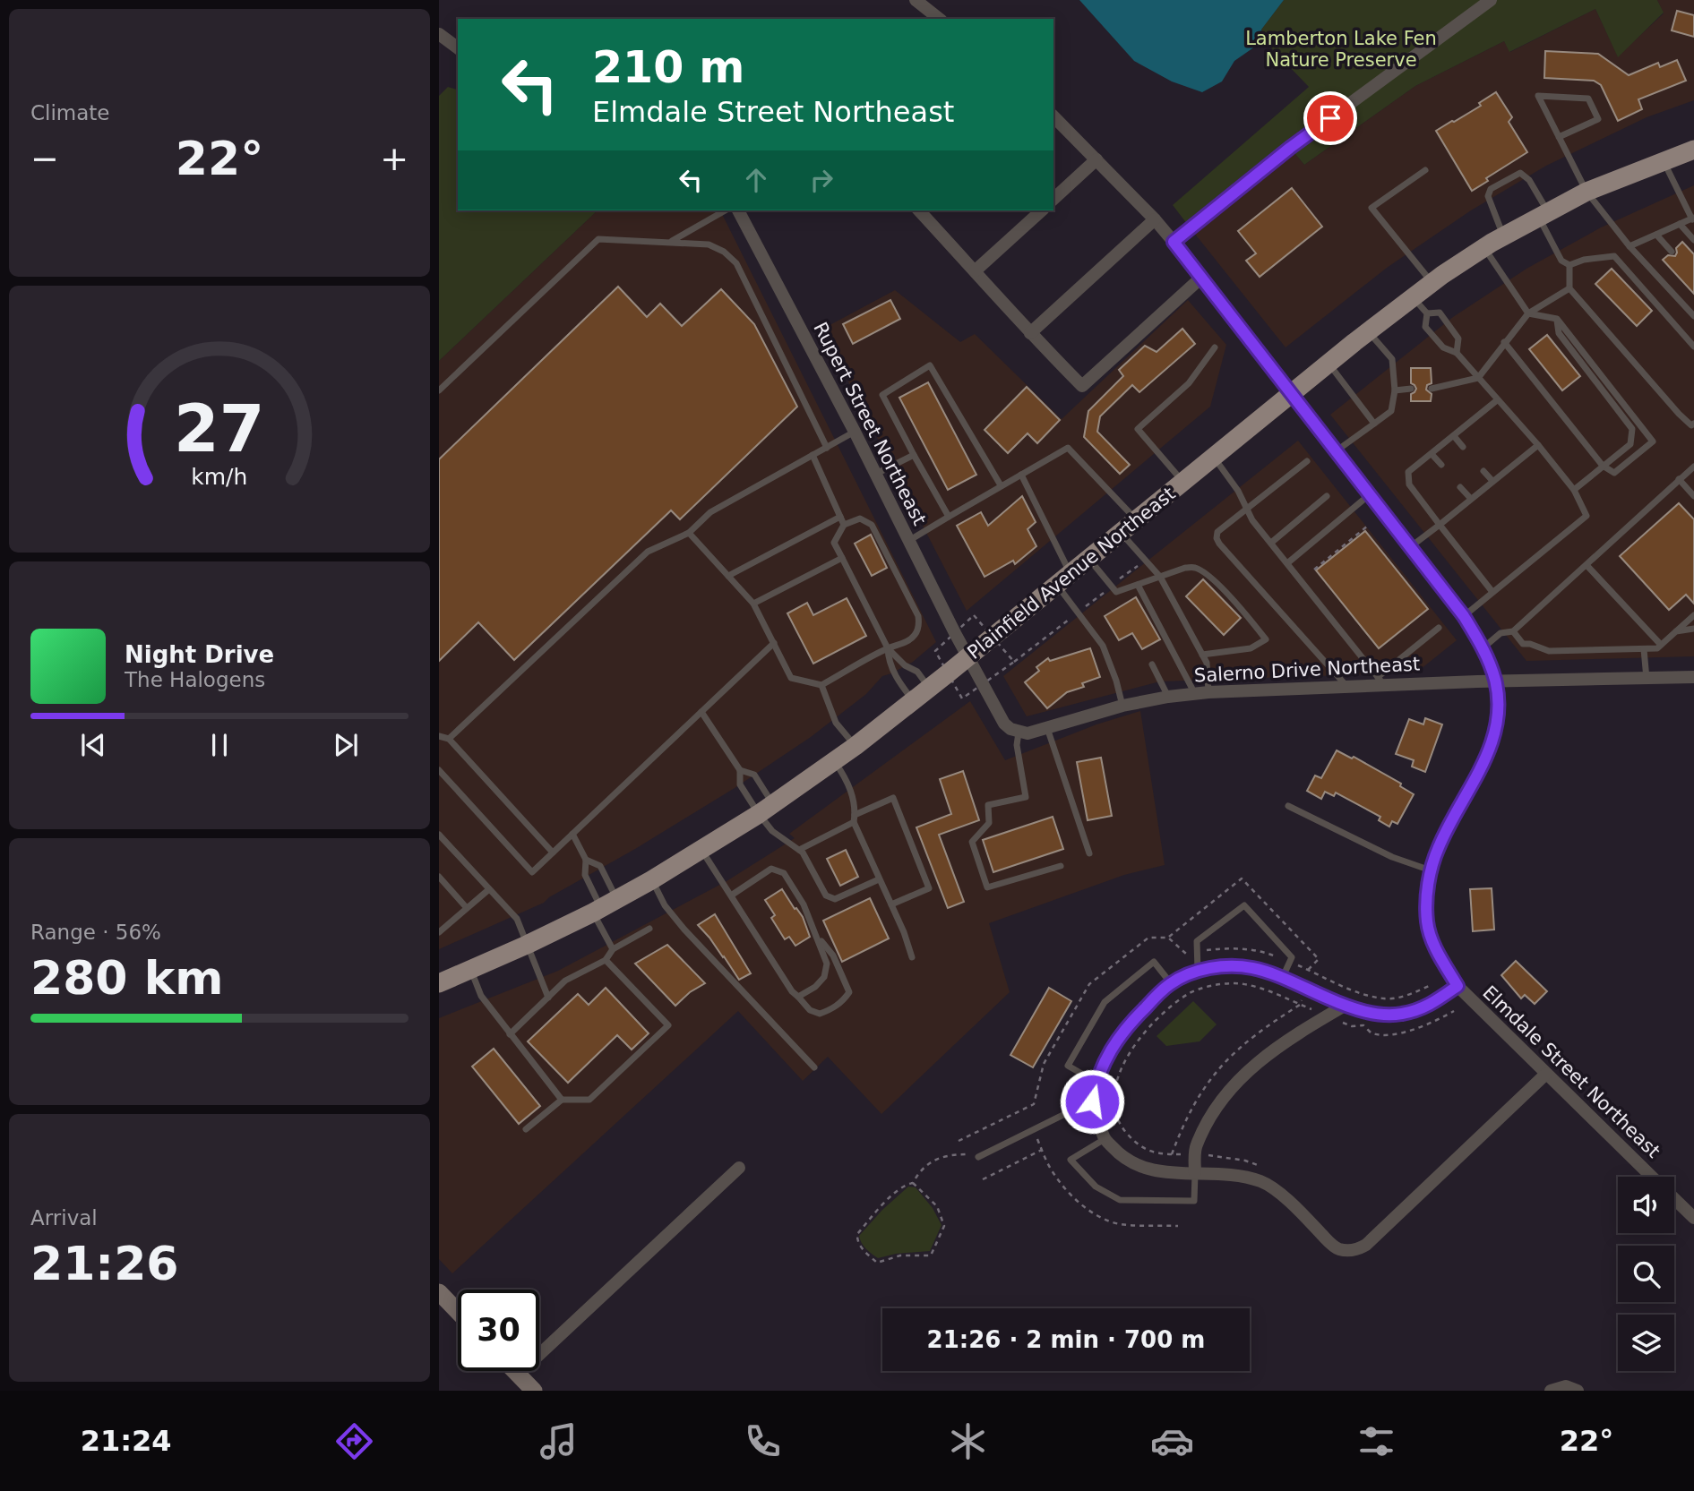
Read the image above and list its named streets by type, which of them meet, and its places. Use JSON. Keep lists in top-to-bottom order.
{
  "streets": {
    "main road": ["Plainfield Avenue Northeast"],
    "street": ["Rupert Street Northeast", "Salerno Drive Northeast", "Elmdale Street Northeast"]
  },
  "crossings": [
    ["Rupert Street Northeast", "Plainfield Avenue Northeast"],
    ["Plainfield Avenue Northeast", "Elmdale Street Northeast"],
    ["Salerno Drive Northeast", "Elmdale Street Northeast"]
  ],
  "parks": ["Lamberton Lake Fen Nature Preserve"],
  "page": {
    "tile": [
      "Climate",
      ["Range · 56%", "280 km"],
      ["Arrival", "21:26"]
    ],
    "turn": ["210 m", "Elmdale Street Northeast"],
    "heat": ["−", "22°", "+"],
    "song": ["Night Drive", "The Halogens"],
    "limit": "30",
    "trip": "21:26 · 2 min · 700 m",
    "tabs": ["21:24", "22°"],
    "gauge": ["27", "km/h"]
  }
}
